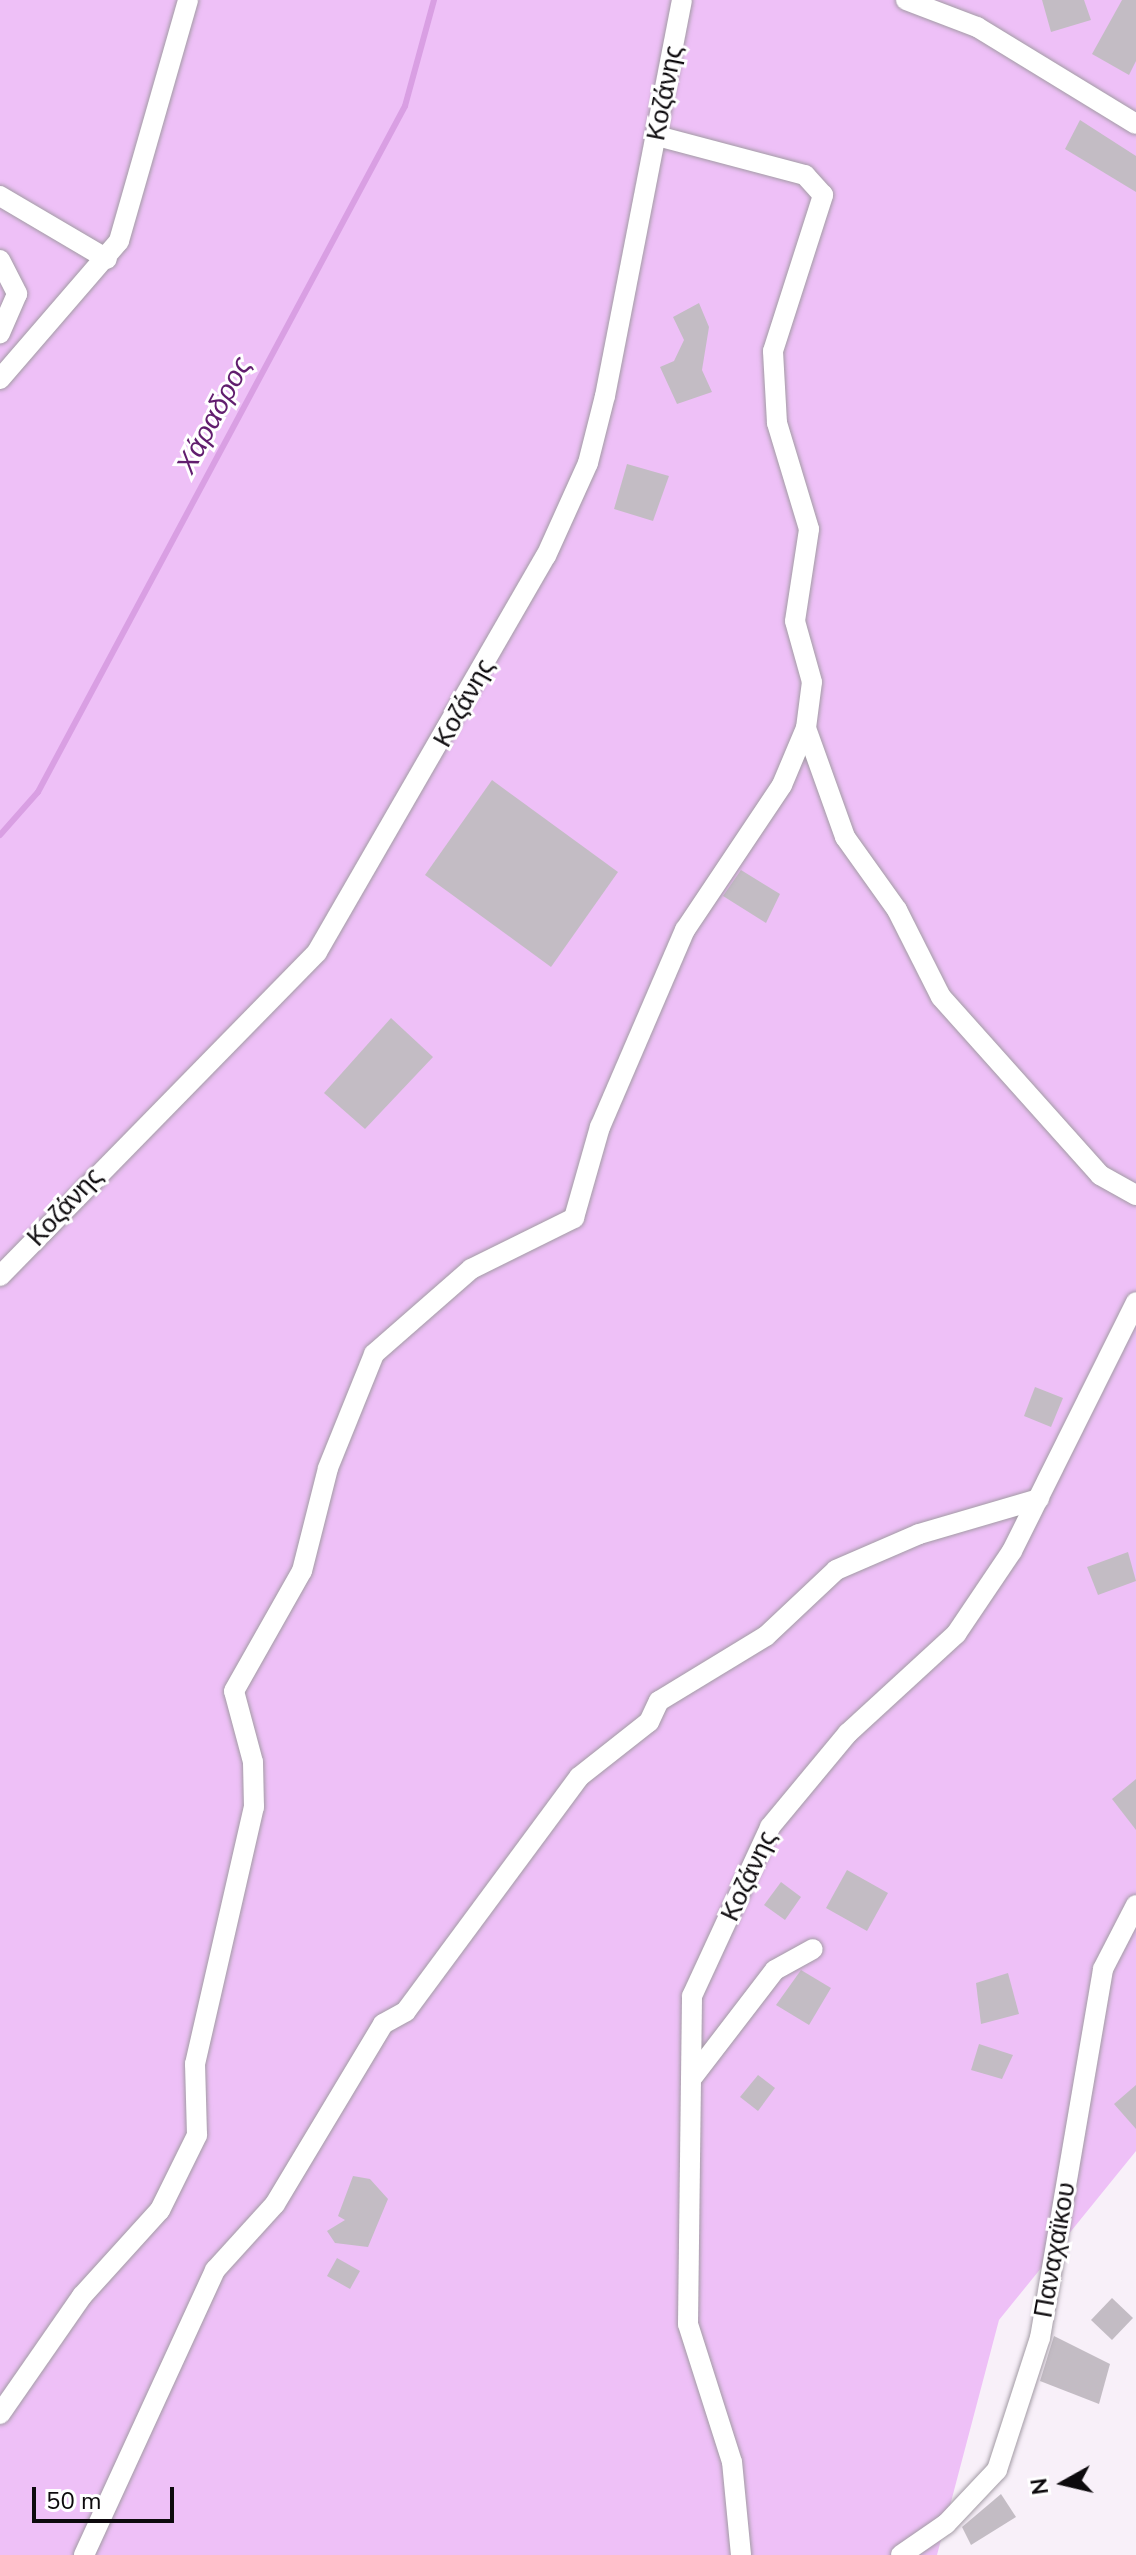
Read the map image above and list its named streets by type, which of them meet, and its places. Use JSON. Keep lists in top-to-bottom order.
{
  "streets": {
    "street": ["Κοζάνης", "Παναχαϊκου"]
  },
  "water": ["Χάραδρος"],
  "scale_bar": "50 m",
  "north": "left"
}
